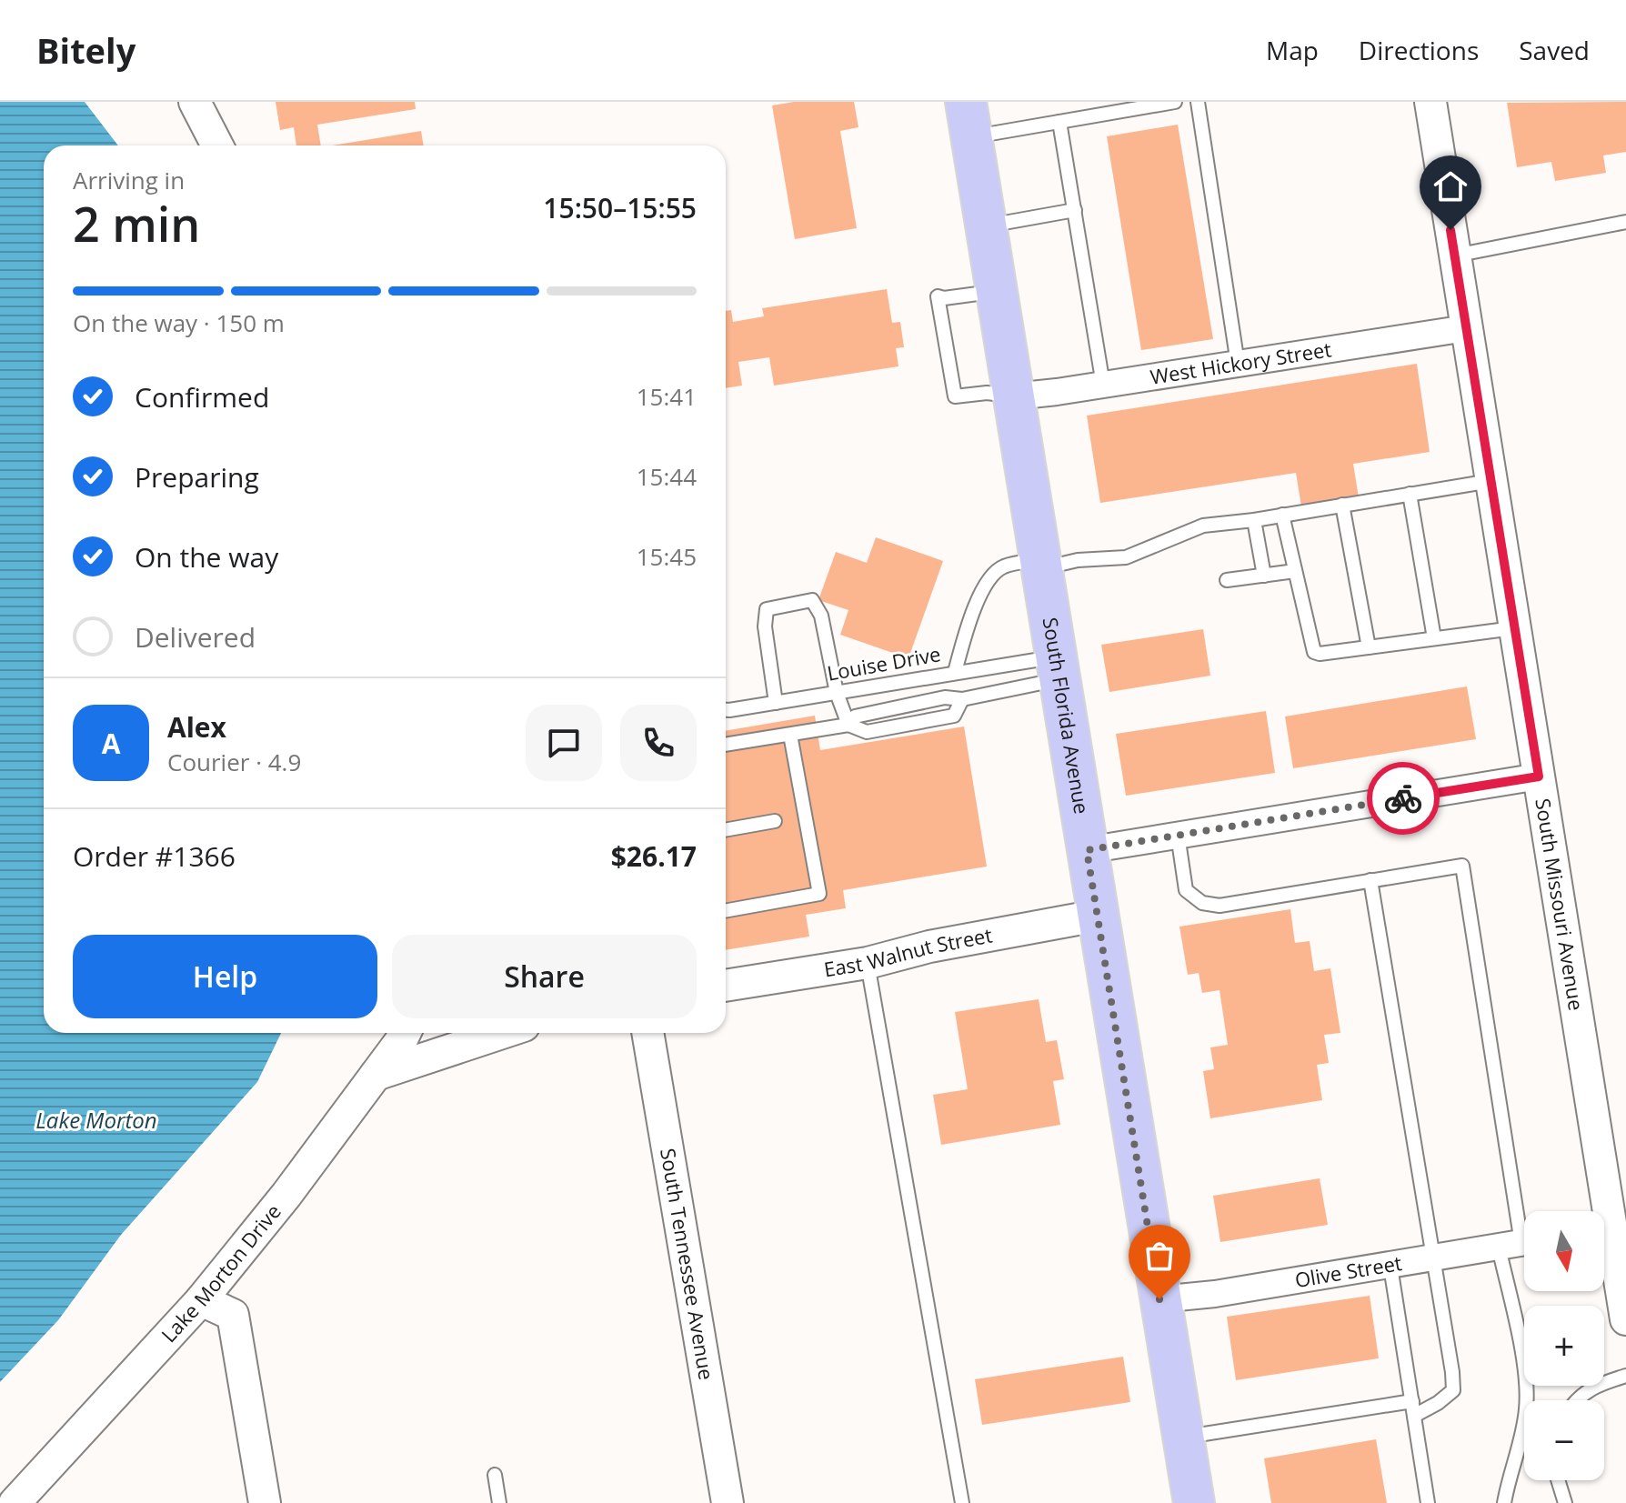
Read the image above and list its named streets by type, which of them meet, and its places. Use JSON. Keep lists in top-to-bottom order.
{
  "streets": {
    "main road": ["South Florida Avenue"],
    "street": [
      "West Hickory Street",
      "South Missouri Avenue",
      "East Walnut Street",
      "South Tennessee Avenue",
      "Lake Morton Drive",
      "Olive Street"
    ],
    "lane": ["Louise Drive"]
  },
  "crossings": [
    ["West Hickory Street", "South Florida Avenue"],
    ["West Hickory Street", "South Missouri Avenue"],
    ["Louise Drive", "South Florida Avenue"],
    ["South Florida Avenue", "East Walnut Street"],
    ["South Florida Avenue", "Olive Street"]
  ],
  "water": ["Lake Morton"],
  "north": "bottom",
  "page": {
    "header": "Bitely",
    "nav": ["Map", "Directions", "Saved"],
    "heading": ["2 min", "Arriving in", "15:50–15:55"],
    "panel": [
      "Alex",
      "Courier · 4.9",
      "Order #1366",
      "$26.17"
    ],
    "bar": "On the way · 150 m",
    "list": [
      ["Confirmed", "15:41"],
      ["Preparing", "15:44"],
      ["On the way", "15:45"],
      "Delivered"
    ],
    "round": "A",
    "buttons": ["Help", "Share"],
    "map_buttons": ["+", "−"]
  }
}
